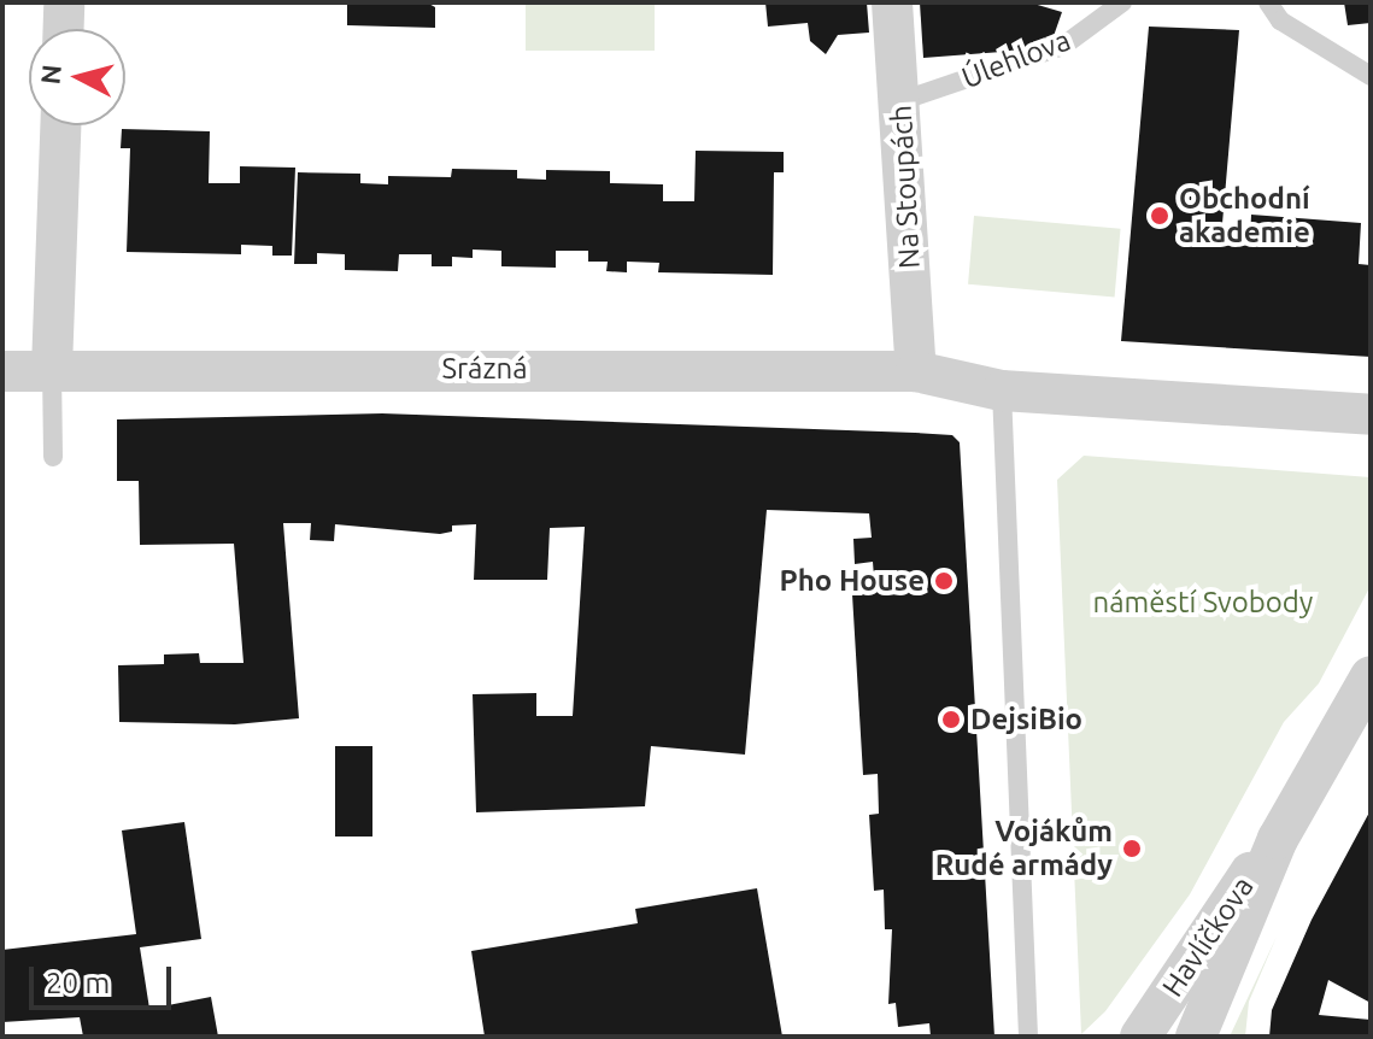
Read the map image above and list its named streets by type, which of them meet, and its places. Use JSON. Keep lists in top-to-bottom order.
{
  "streets": {
    "street": ["Na Stoupách", "Srázná", "Havlíčkova"],
    "lane": ["Úlehlova"]
  },
  "crossings": [
    ["Úlehlova", "Na Stoupách"],
    ["Na Stoupách", "Srázná"]
  ],
  "parks": ["náměstí Svobody"],
  "places": [
    "Obchodní akademie",
    "Pho House",
    "DejsiBio",
    "Vojákům Rudé armády"
  ],
  "scale_bar": "20 m",
  "north": "left"
}
